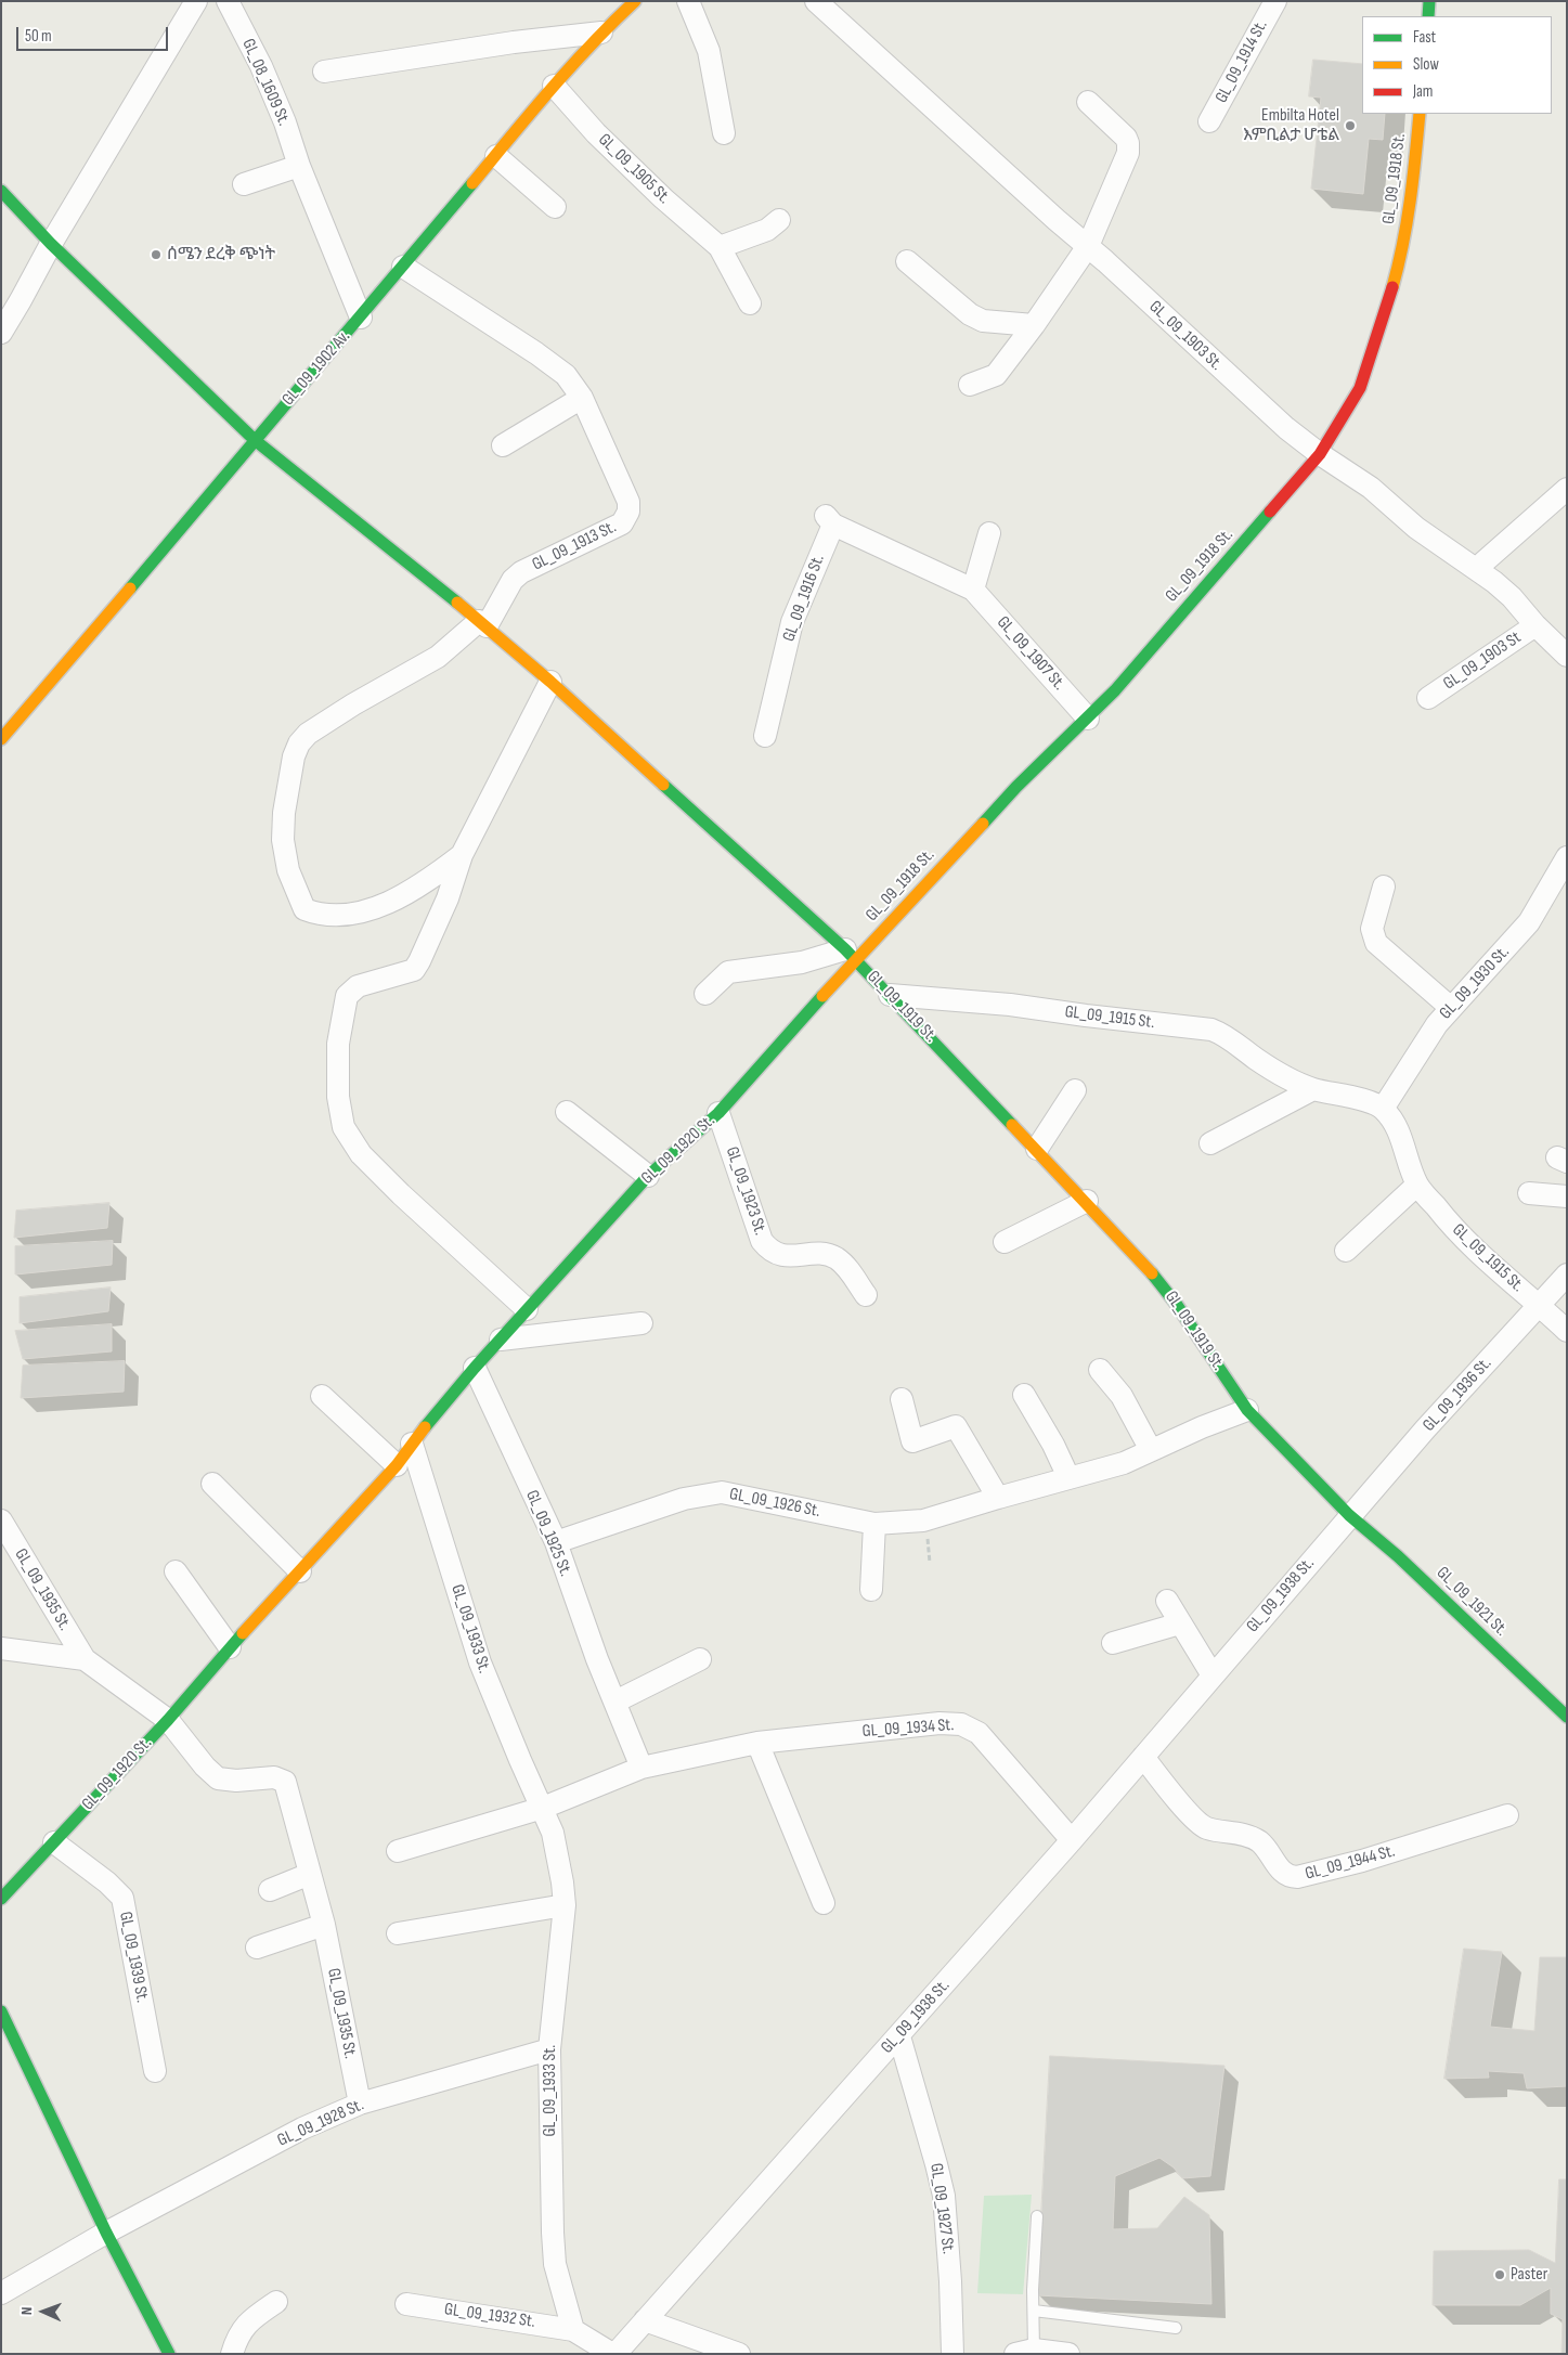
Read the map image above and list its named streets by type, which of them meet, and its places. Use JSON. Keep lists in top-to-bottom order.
{
  "streets": {
    "main road": [
      "GL_09_1918 St.",
      "GL_09_1902 Av.",
      "GL_09_1919 St.",
      "GL_09_1920 St.",
      "GL_09_1921 St."
    ],
    "street": [
      "GL_09_1914 St.",
      "GL_08_1609 St.",
      "GL_09_1905 St.",
      "GL_09_1903 St.",
      "GL_09_1913 St.",
      "GL_09_1916 St.",
      "GL_09_1907 St.",
      "GL_09_1903 St",
      "GL_09_1930 St.",
      "GL_09_1915 St.",
      "GL_09_1923 St.",
      "GL_09_1936 St.",
      "GL_09_1926 St.",
      "GL_09_1925 St.",
      "GL_09_1935 St.",
      "GL_09_1938 St.",
      "GL_09_1933 St.",
      "GL_09_1934 St.",
      "GL_09_1944 St.",
      "GL_09_1939 St.",
      "GL_09_1928 St.",
      "GL_09_1927 St.",
      "GL_09_1932 St."
    ]
  },
  "crossings": [
    ["GL_08_1609 St.", "GL_09_1902 Av."],
    ["GL_09_1905 St.", "GL_09_1902 Av."],
    ["GL_09_1918 St.", "GL_09_1903 St."],
    ["GL_09_1918 St.", "GL_09_1907 St."],
    ["GL_09_1918 St.", "GL_09_1919 St."],
    ["GL_09_1918 St.", "GL_09_1920 St."],
    ["GL_09_1903 St.", "GL_09_1903 St"],
    ["GL_09_1902 Av.", "GL_09_1913 St."],
    ["GL_09_1902 Av.", "GL_09_1919 St."],
    ["GL_09_1913 St.", "GL_09_1919 St."],
    ["GL_09_1916 St.", "GL_09_1907 St."],
    ["GL_09_1930 St.", "GL_09_1915 St."],
    ["GL_09_1919 St.", "GL_09_1915 St."],
    ["GL_09_1919 St.", "GL_09_1920 St."],
    ["GL_09_1919 St.", "GL_09_1936 St."],
    ["GL_09_1919 St.", "GL_09_1926 St."],
    ["GL_09_1919 St.", "GL_09_1938 St."],
    ["GL_09_1919 St.", "GL_09_1921 St."],
    ["GL_09_1915 St.", "GL_09_1936 St."],
    ["GL_09_1920 St.", "GL_09_1923 St."],
    ["GL_09_1920 St.", "GL_09_1925 St."],
    ["GL_09_1920 St.", "GL_09_1935 St."],
    ["GL_09_1920 St.", "GL_09_1933 St."],
    ["GL_09_1920 St.", "GL_09_1939 St."],
    ["GL_09_1936 St.", "GL_09_1938 St."],
    ["GL_09_1936 St.", "GL_09_1921 St."],
    ["GL_09_1926 St.", "GL_09_1925 St."],
    ["GL_09_1925 St.", "GL_09_1934 St."],
    ["GL_09_1935 St.", "GL_09_1928 St."],
    ["GL_09_1938 St.", "GL_09_1921 St."],
    ["GL_09_1938 St.", "GL_09_1934 St."],
    ["GL_09_1938 St.", "GL_09_1944 St."],
    ["GL_09_1938 St.", "GL_09_1927 St."],
    ["GL_09_1933 St.", "GL_09_1934 St."],
    ["GL_09_1933 St.", "GL_09_1928 St."],
    ["GL_09_1933 St.", "GL_09_1932 St."]
  ],
  "places": ["Embilta Hotel እምቢልታ ሆቴል", "ሰሜን ደረቅ ጭነት", "Paster"],
  "legend": ["Fast", "Slow", "Jam"],
  "scale_bar": "50 m",
  "north": "left"
}
